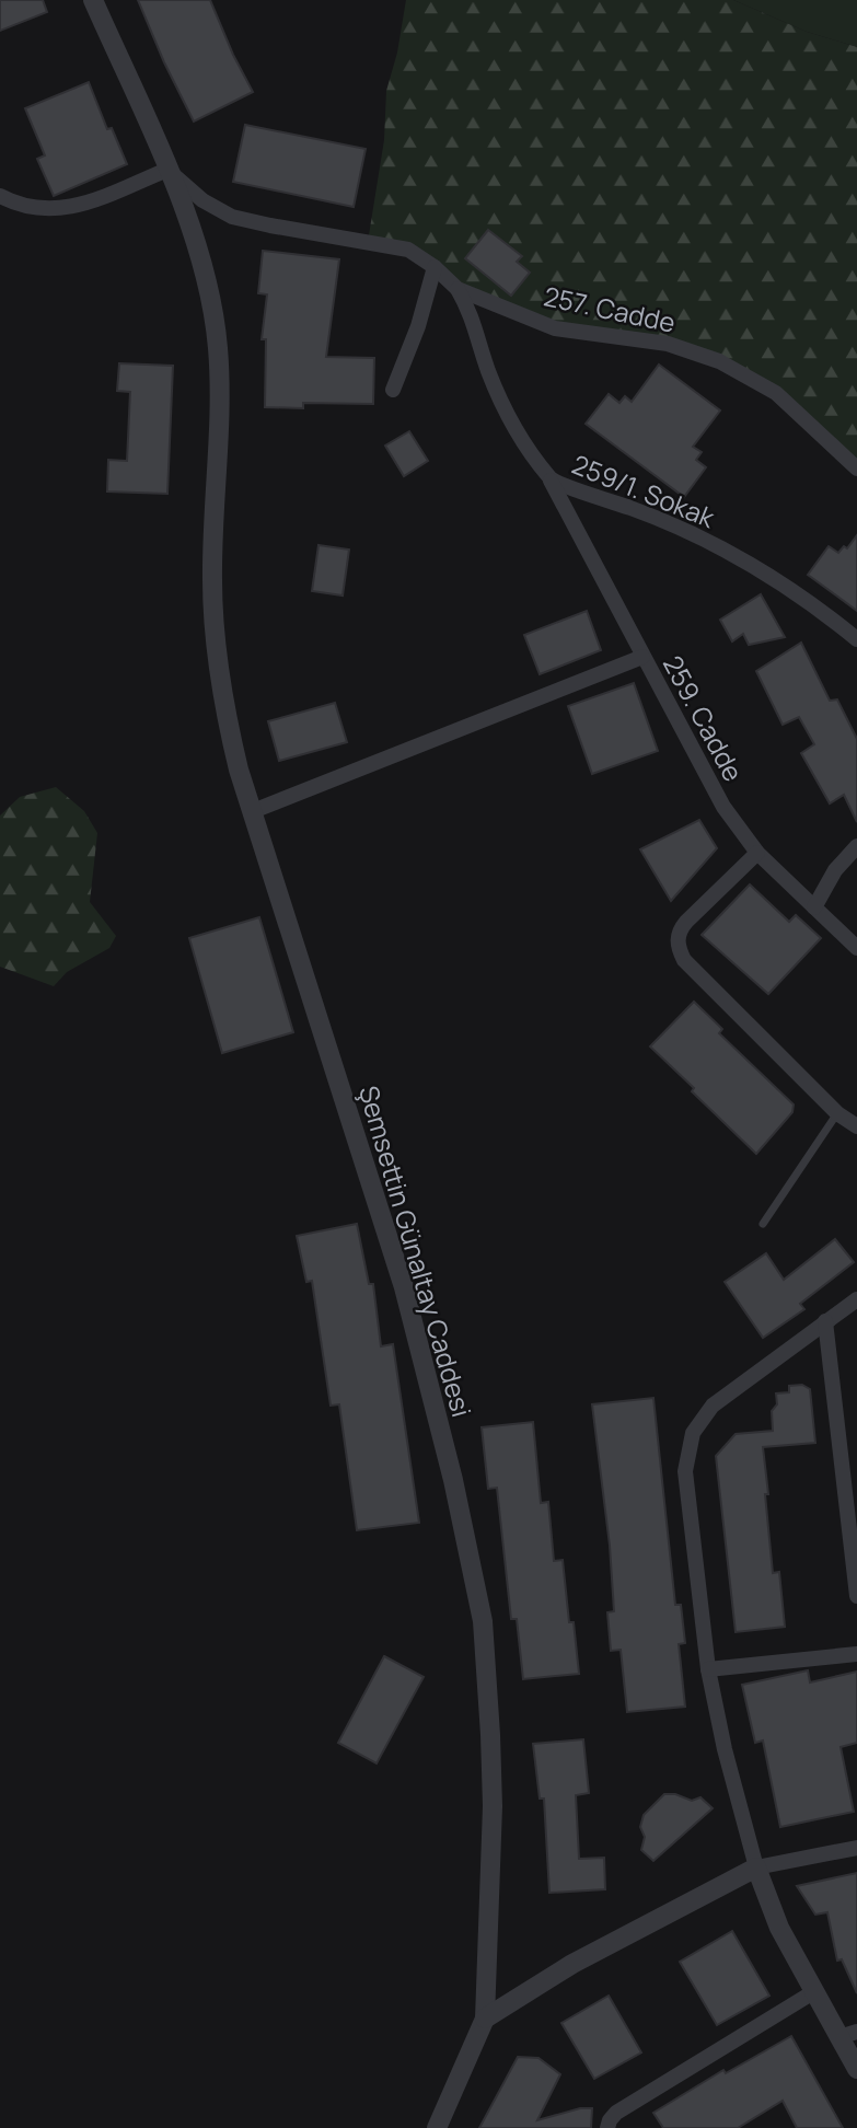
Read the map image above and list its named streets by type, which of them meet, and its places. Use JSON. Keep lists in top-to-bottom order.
{
  "streets": {
    "street": [
      "257. Cadde",
      "259/1. Sokak",
      "259. Cadde",
      "Şemsettin Günaltay Caddesi"
    ]
  },
  "crossings": [
    ["257. Cadde", "259/1. Sokak"],
    ["257. Cadde", "Şemsettin Günaltay Caddesi"],
    ["259/1. Sokak", "259. Cadde"]
  ]
}
